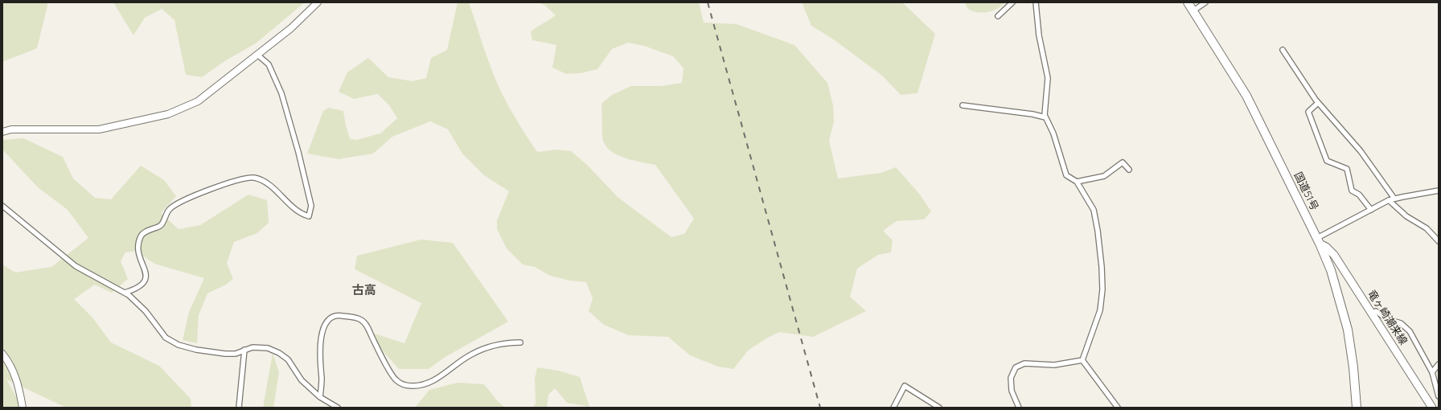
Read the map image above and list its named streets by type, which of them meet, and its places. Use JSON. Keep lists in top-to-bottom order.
{
  "streets": {
    "highway": ["国道51号"],
    "main road": ["竜ヶ崎潮来線"]
  },
  "crossings": [
    ["国道51号", "竜ヶ崎潮来線"]
  ],
  "districts": ["古高"]
}
